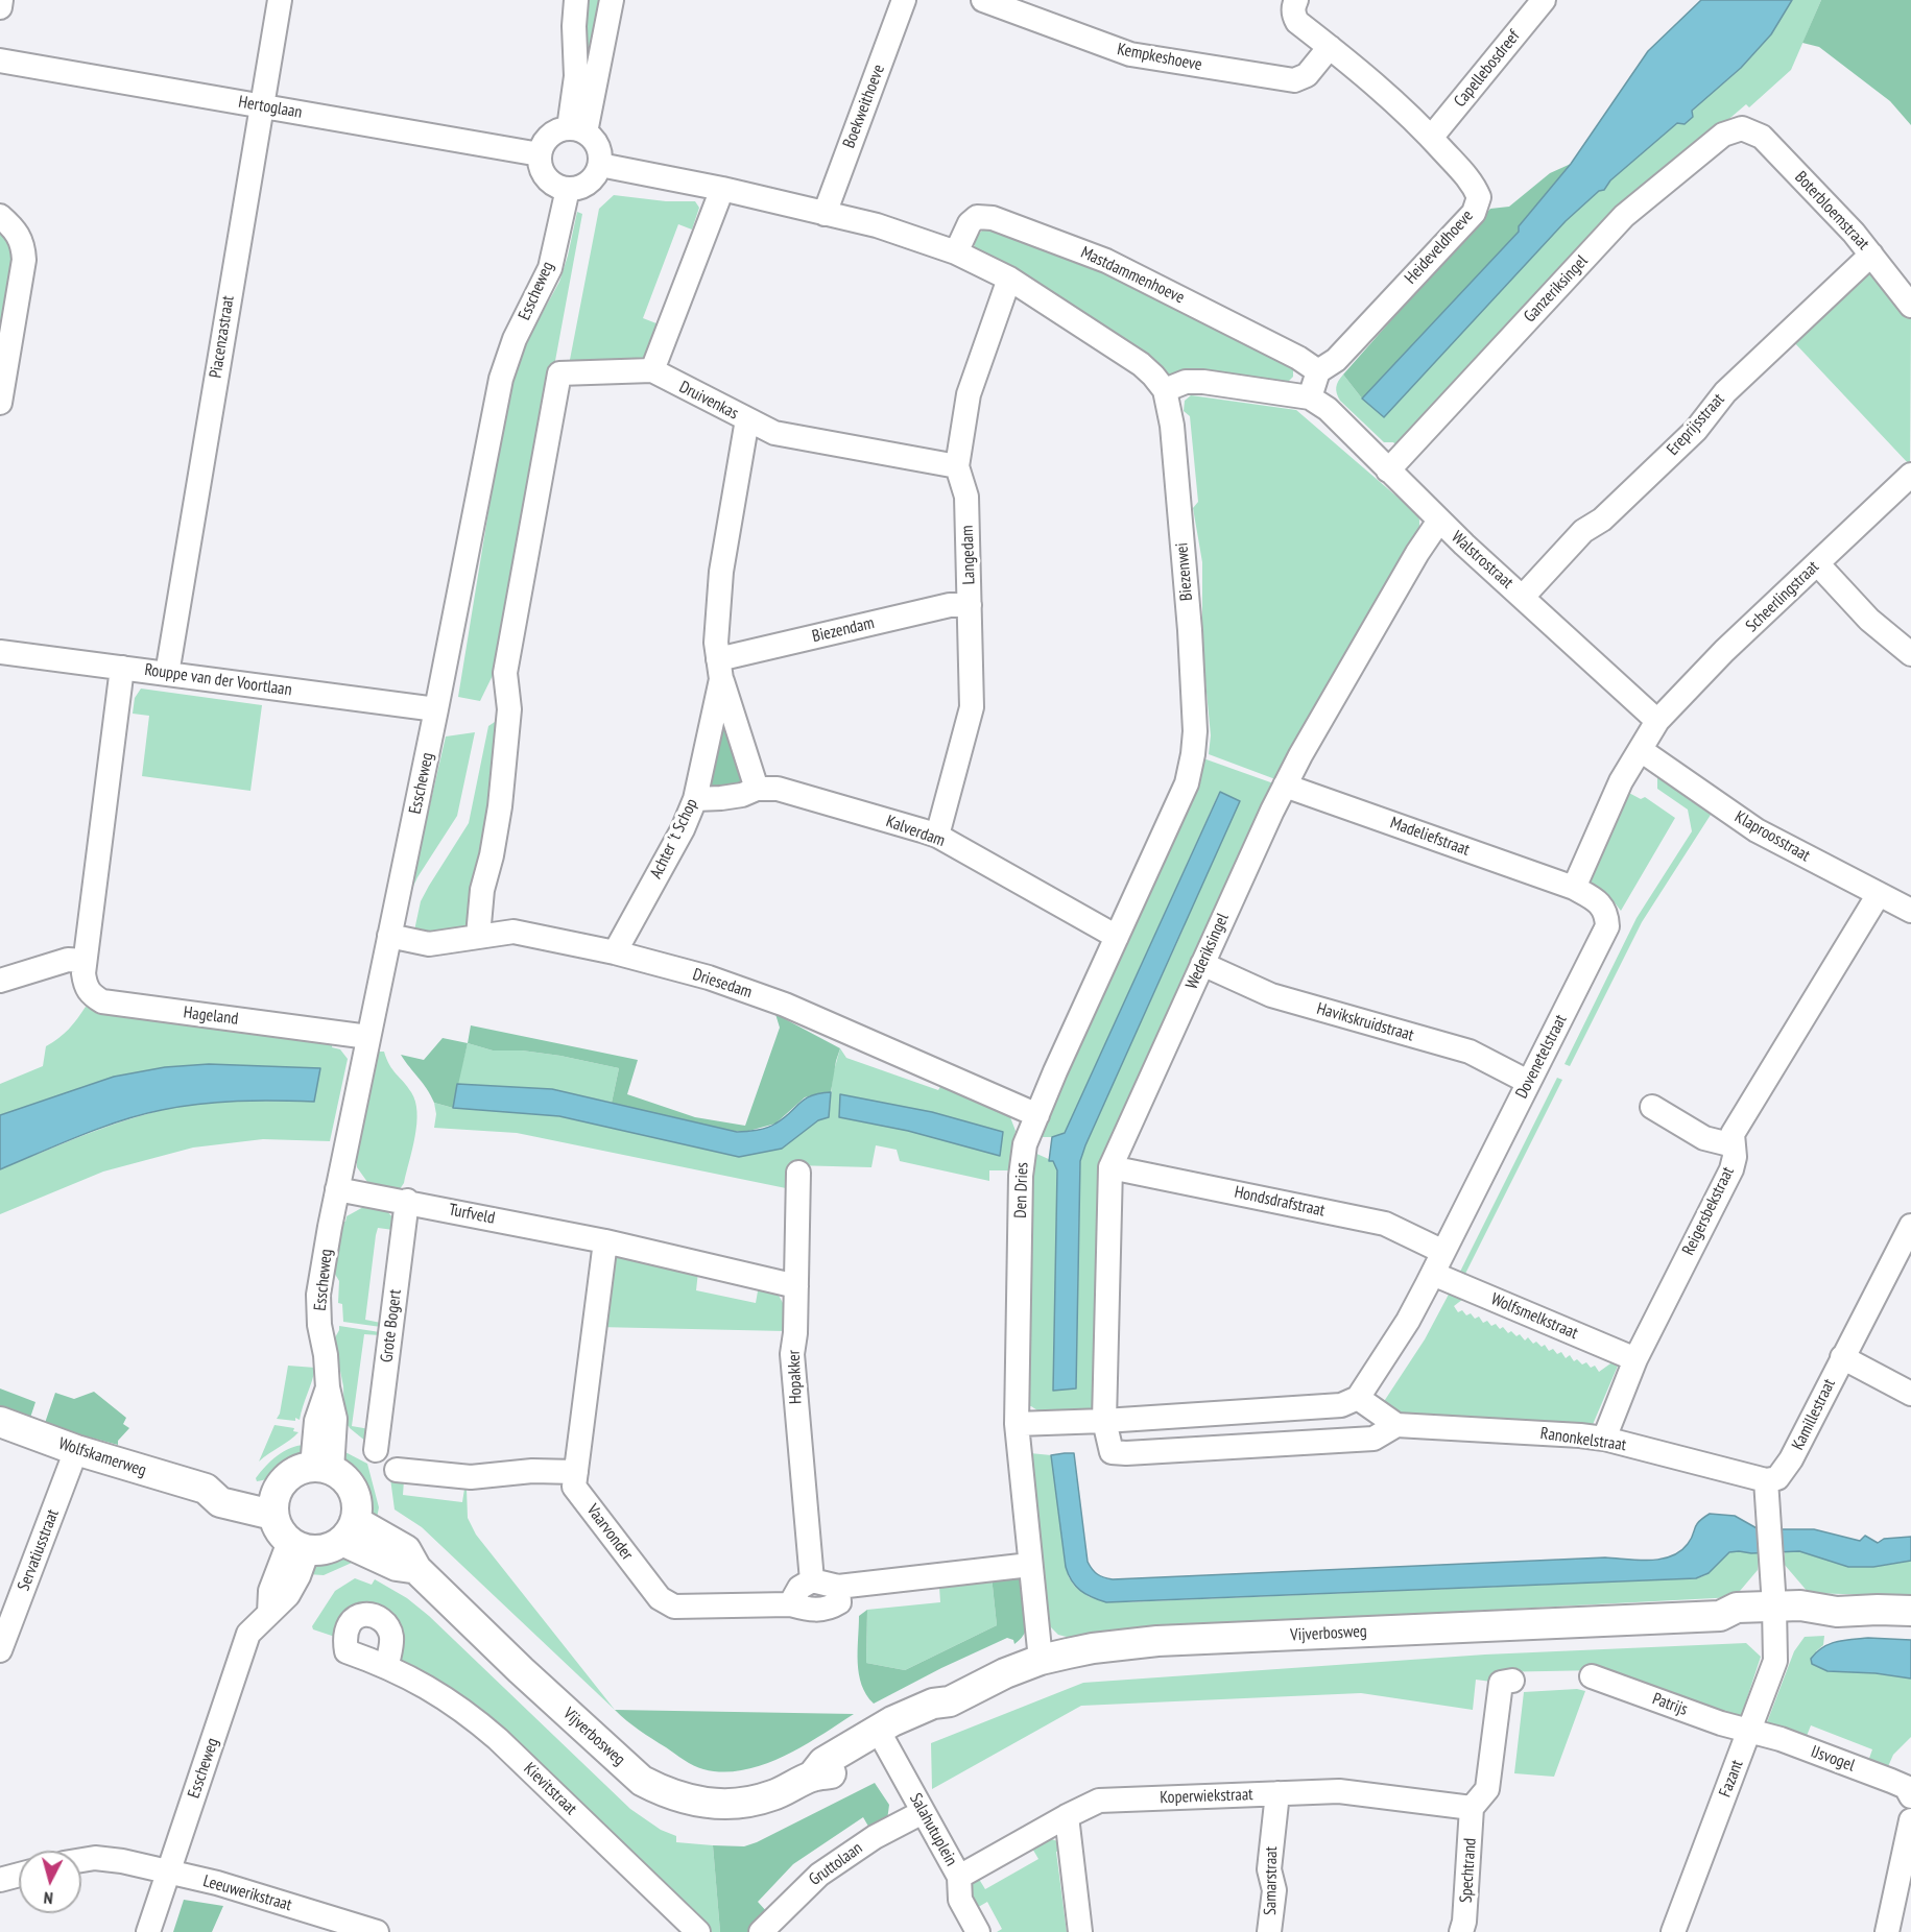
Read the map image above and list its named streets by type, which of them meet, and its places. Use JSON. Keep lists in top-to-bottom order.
{
  "streets": {
    "main road": ["Wolfskamerweg", "Vijverbosweg"],
    "street": [
      "Kempkeshoeve",
      "Capellebosdreef",
      "Boekweithoeve",
      "Hertoglaan",
      "Boterbloemstraat",
      "Heideveldhoeve",
      "Mastdammenhoeve",
      "Ganzeriksingel",
      "Esscheweg",
      "Piacenzastraat",
      "Druivenkas",
      "Ereprijsstraat",
      "Langedam",
      "Walstrostraat",
      "Biezenwei",
      "Scheerlingstraat",
      "Biezendam",
      "Rouppe van der Voortlaan",
      "Kalverdam",
      "Madeliefstraat",
      "Klaproosstraat",
      "Achter 't Schop",
      "Wederiksingel",
      "Driesedam",
      "Hageland",
      "Havikskruidstraat",
      "Dovenetelstraat",
      "Den Dries",
      "Hondsdrafstraat",
      "Reigersbekstraat",
      "Turfveld",
      "Wolfsmelkstraat",
      "Grote Bogert",
      "Hopakker",
      "Kamillestraat",
      "Ranonkelstraat",
      "Vaarvonder",
      "Servatiusstraat",
      "Patrijs",
      "IJsvogel",
      "Fazant",
      "Kievitstraat",
      "Koperwiekstraat",
      "Salahutuplein",
      "Gruttolaan",
      "Spechtrand",
      "Samarstraat",
      "Leeuwerikstraat"
    ]
  },
  "crossings": [
    ["Kempkeshoeve", "Heideveldhoeve"],
    ["Capellebosdreef", "Heideveldhoeve"],
    ["Hertoglaan", "Esscheweg"],
    ["Hertoglaan", "Piacenzastraat"],
    ["Boterbloemstraat", "Ganzeriksingel"],
    ["Boterbloemstraat", "Ereprijsstraat"],
    ["Heideveldhoeve", "Mastdammenhoeve"],
    ["Ganzeriksingel", "Walstrostraat"],
    ["Esscheweg", "Rouppe van der Voortlaan"],
    ["Esscheweg", "Driesedam"],
    ["Esscheweg", "Hageland"],
    ["Esscheweg", "Turfveld"],
    ["Esscheweg", "Wolfskamerweg"],
    ["Esscheweg", "Vijverbosweg"],
    ["Esscheweg", "Leeuwerikstraat"],
    ["Piacenzastraat", "Rouppe van der Voortlaan"],
    ["Druivenkas", "Langedam"],
    ["Druivenkas", "Achter 't Schop"],
    ["Ereprijsstraat", "Walstrostraat"],
    ["Langedam", "Biezendam"],
    ["Langedam", "Kalverdam"],
    ["Walstrostraat", "Scheerlingstraat"],
    ["Walstrostraat", "Wederiksingel"],
    ["Biezenwei", "Den Dries"],
    ["Biezendam", "Achter 't Schop"],
    ["Rouppe van der Voortlaan", "Hageland"],
    ["Kalverdam", "Achter 't Schop"],
    ["Kalverdam", "Den Dries"],
    ["Madeliefstraat", "Wederiksingel"],
    ["Madeliefstraat", "Dovenetelstraat"],
    ["Klaproosstraat", "Reigersbekstraat"],
    ["Achter 't Schop", "Driesedam"],
    ["Wederiksingel", "Havikskruidstraat"],
    ["Wederiksingel", "Hondsdrafstraat"],
    ["Driesedam", "Den Dries"],
    ["Havikskruidstraat", "Dovenetelstraat"],
    ["Dovenetelstraat", "Hondsdrafstraat"],
    ["Dovenetelstraat", "Wolfsmelkstraat"],
    ["Den Dries", "Vijverbosweg"],
    ["Reigersbekstraat", "Wolfsmelkstraat"],
    ["Reigersbekstraat", "Ranonkelstraat"],
    ["Turfveld", "Grote Bogert"],
    ["Turfveld", "Hopakker"],
    ["Turfveld", "Vaarvonder"],
    ["Kamillestraat", "Ranonkelstraat"],
    ["Wolfskamerweg", "Servatiusstraat"],
    ["Wolfskamerweg", "Vijverbosweg"],
    ["Vijverbosweg", "Fazant"],
    ["Vijverbosweg", "Salahutuplein"],
    ["Patrijs", "IJsvogel"],
    ["Patrijs", "Fazant"],
    ["IJsvogel", "Fazant"],
    ["Koperwiekstraat", "Salahutuplein"],
    ["Koperwiekstraat", "Spechtrand"],
    ["Koperwiekstraat", "Samarstraat"],
    ["Salahutuplein", "Gruttolaan"]
  ],
  "north": "bottom"
}
